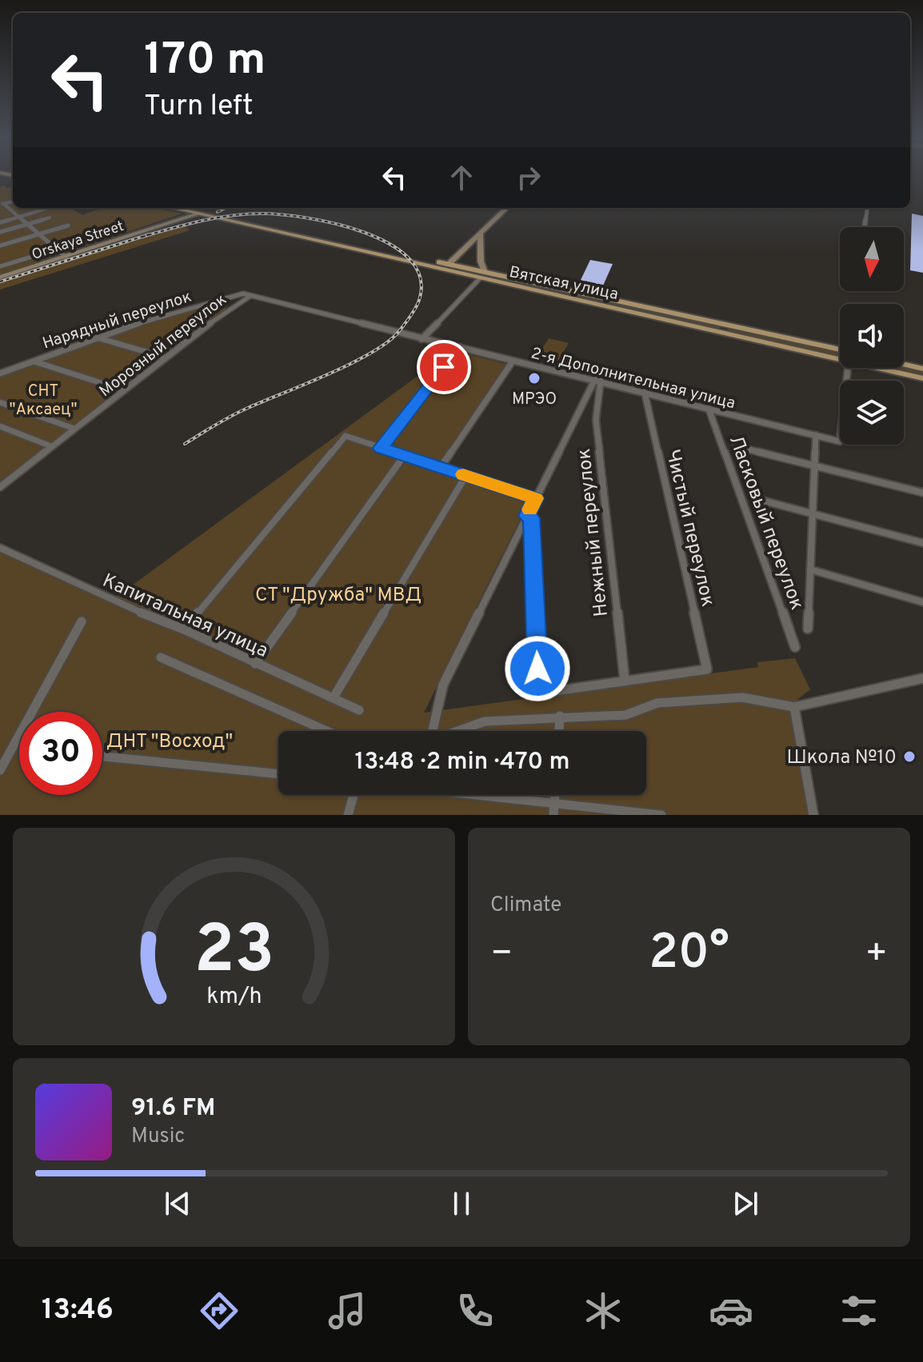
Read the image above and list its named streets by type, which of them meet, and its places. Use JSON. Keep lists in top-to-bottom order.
{
  "streets": {
    "main road": ["Orskaya Street", "Вятская улица"],
    "street": [
      "Нарядный переулок",
      "Морозный переулок",
      "2-я Дополнительная улица",
      "Ласковый переулок",
      "Чистый переулок",
      "Нежный переулок",
      "Капитальная улица"
    ]
  },
  "crossings": [
    ["Orskaya Street", "Вятская улица"],
    ["Нарядный переулок", "2-я Дополнительная улица"],
    ["Морозный переулок", "2-я Дополнительная улица"],
    ["2-я Дополнительная улица", "Ласковый переулок"],
    ["2-я Дополнительная улица", "Чистый переулок"],
    ["2-я Дополнительная улица", "Нежный переулок"],
    ["Чистый переулок", "Нежный переулок"]
  ],
  "parks": ["СНТ \"Аксаец\"", "СТ \"Дружба\" МВД", "ДНТ \"Восход\""],
  "places": ["МРЭО", "Школа №10"],
  "north": "bottom",
  "page": {
    "turn": ["170 m", "Turn left"],
    "limit": "30",
    "trip": "13:48 · 2 min · 470 m",
    "tile": "Climate",
    "heat": ["−", "20°", "+"],
    "song": ["91.6 FM", "Music"],
    "tabs": "13:46",
    "gauge": ["23", "km/h"]
  }
}
